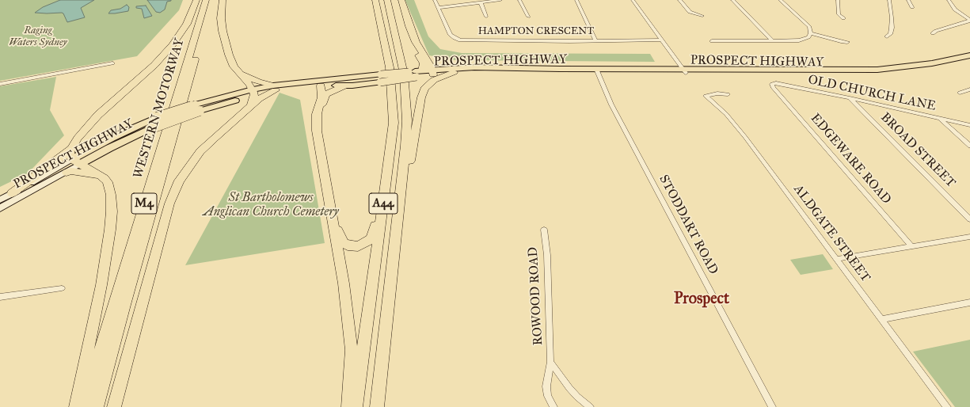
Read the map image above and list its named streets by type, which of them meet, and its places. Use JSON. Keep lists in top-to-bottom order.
{
  "streets": {
    "highway": ["WESTERN MOTORWAY", "M4", "A44"],
    "main road": ["PROSPECT HIGHWAY"],
    "street": [
      "HAMPTON CRESCENT",
      "OLD CHURCH LANE",
      "BROAD STREET",
      "EDGEWARE ROAD",
      "STODDART ROAD",
      "ALDGATE STREET",
      "ROWOOD ROAD"
    ]
  },
  "crossings": [
    ["PROSPECT HIGHWAY", "STODDART ROAD"],
    ["OLD CHURCH LANE", "BROAD STREET"],
    ["OLD CHURCH LANE", "EDGEWARE ROAD"]
  ],
  "districts": ["Prospect"],
  "parks": ["Raging Waters Sydney", "St Bartholomews Anglican Church Cemetery"]
}
